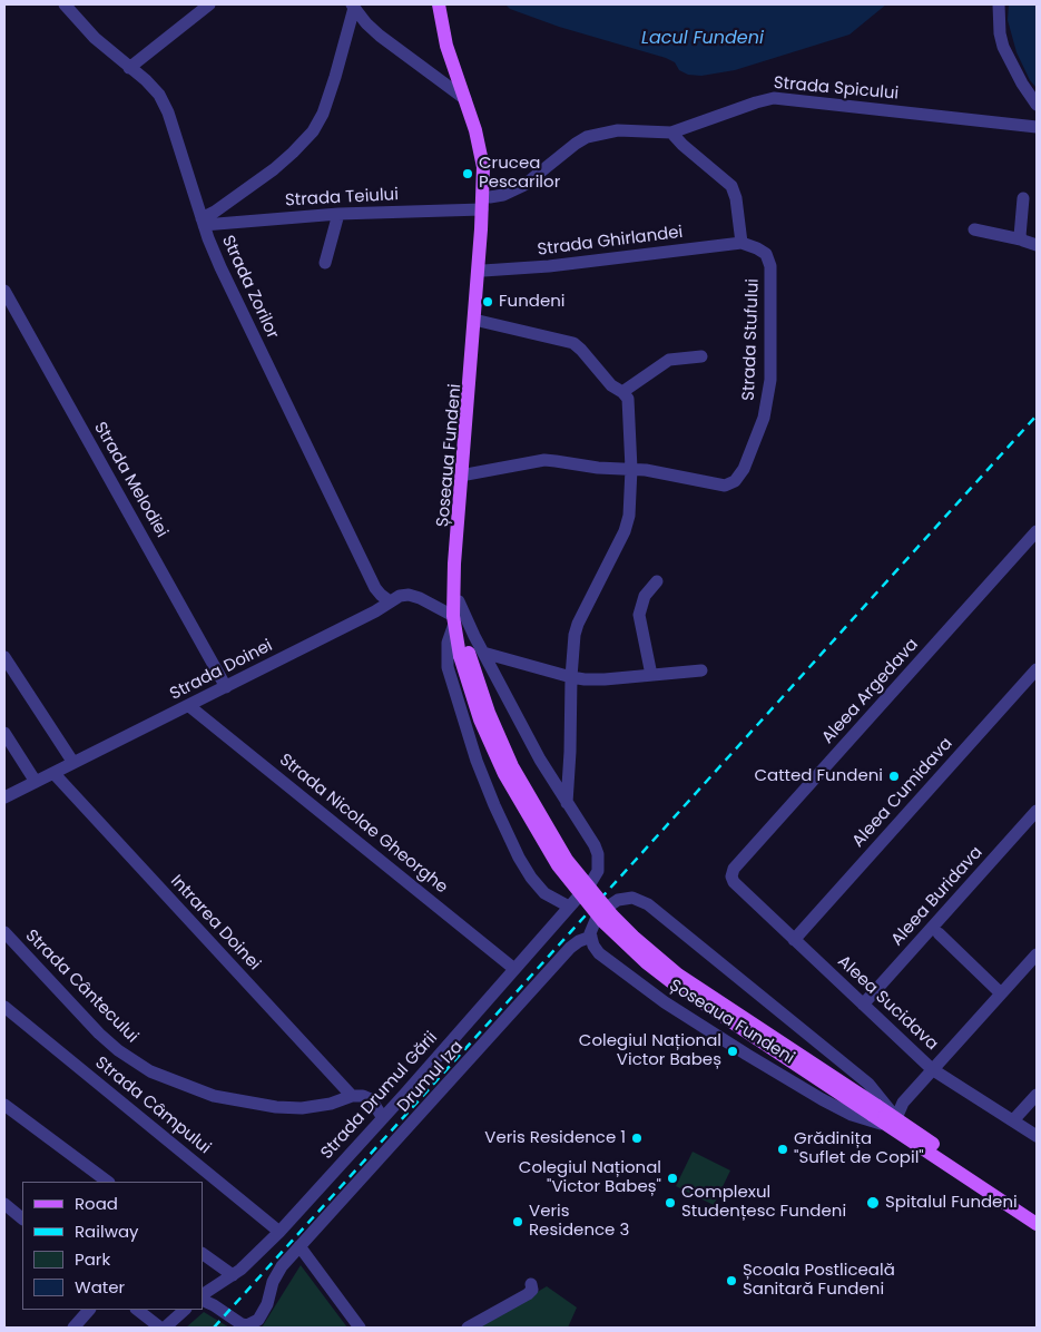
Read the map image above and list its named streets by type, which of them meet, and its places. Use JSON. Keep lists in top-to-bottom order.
{
  "streets": {
    "main road": ["Șoseaua Fundeni"],
    "street": [
      "Strada Spicului",
      "Strada Teiului",
      "Strada Ghirlandei",
      "Strada Zorilor",
      "Strada Stufului",
      "Strada Melodiei",
      "Strada Doinei",
      "Aleea Argedava",
      "Aleea Cumidava",
      "Strada Nicolae Gheorghe",
      "Aleea Buridava",
      "Intrarea Doinei",
      "Strada Cântecului",
      "Aleea Sucidava",
      "Drumul Iza",
      "Strada Drumul Gării",
      "Strada Câmpului"
    ]
  },
  "crossings": [
    ["Strada Spicului", "Strada Teiului"],
    ["Strada Spicului", "Șoseaua Fundeni"],
    ["Strada Teiului", "Strada Zorilor"],
    ["Strada Teiului", "Șoseaua Fundeni"],
    ["Strada Ghirlandei", "Strada Stufului"],
    ["Strada Ghirlandei", "Șoseaua Fundeni"],
    ["Strada Zorilor", "Strada Doinei"],
    ["Șoseaua Fundeni", "Strada Doinei"],
    ["Șoseaua Fundeni", "Drumul Iza"],
    ["Șoseaua Fundeni", "Strada Drumul Gării"],
    ["Strada Melodiei", "Strada Doinei"],
    ["Strada Doinei", "Strada Nicolae Gheorghe"],
    ["Strada Doinei", "Intrarea Doinei"],
    ["Aleea Argedava", "Aleea Sucidava"],
    ["Aleea Cumidava", "Aleea Sucidava"],
    ["Strada Nicolae Gheorghe", "Strada Drumul Gării"],
    ["Aleea Buridava", "Aleea Sucidava"],
    ["Intrarea Doinei", "Strada Cântecului"],
    ["Strada Drumul Gării", "Strada Câmpului"]
  ],
  "water": ["Lacul Fundeni"],
  "places": [
    "Crucea Pescarilor",
    "Fundeni",
    "Catted Fundeni",
    "Colegiul Național Victor Babeș",
    "Veris Residence 1",
    "Grădinița \"Suflet de Copil\"",
    "Colegiul Național \"Victor Babeș\"",
    "Complexul Studențesc Fundeni",
    "Spitalul Fundeni",
    "Veris Residence 3",
    "Școala Postliceală Sanitară Fundeni"
  ],
  "legend": [
    "Road",
    "Railway",
    "Park",
    "Water"
  ]
}
